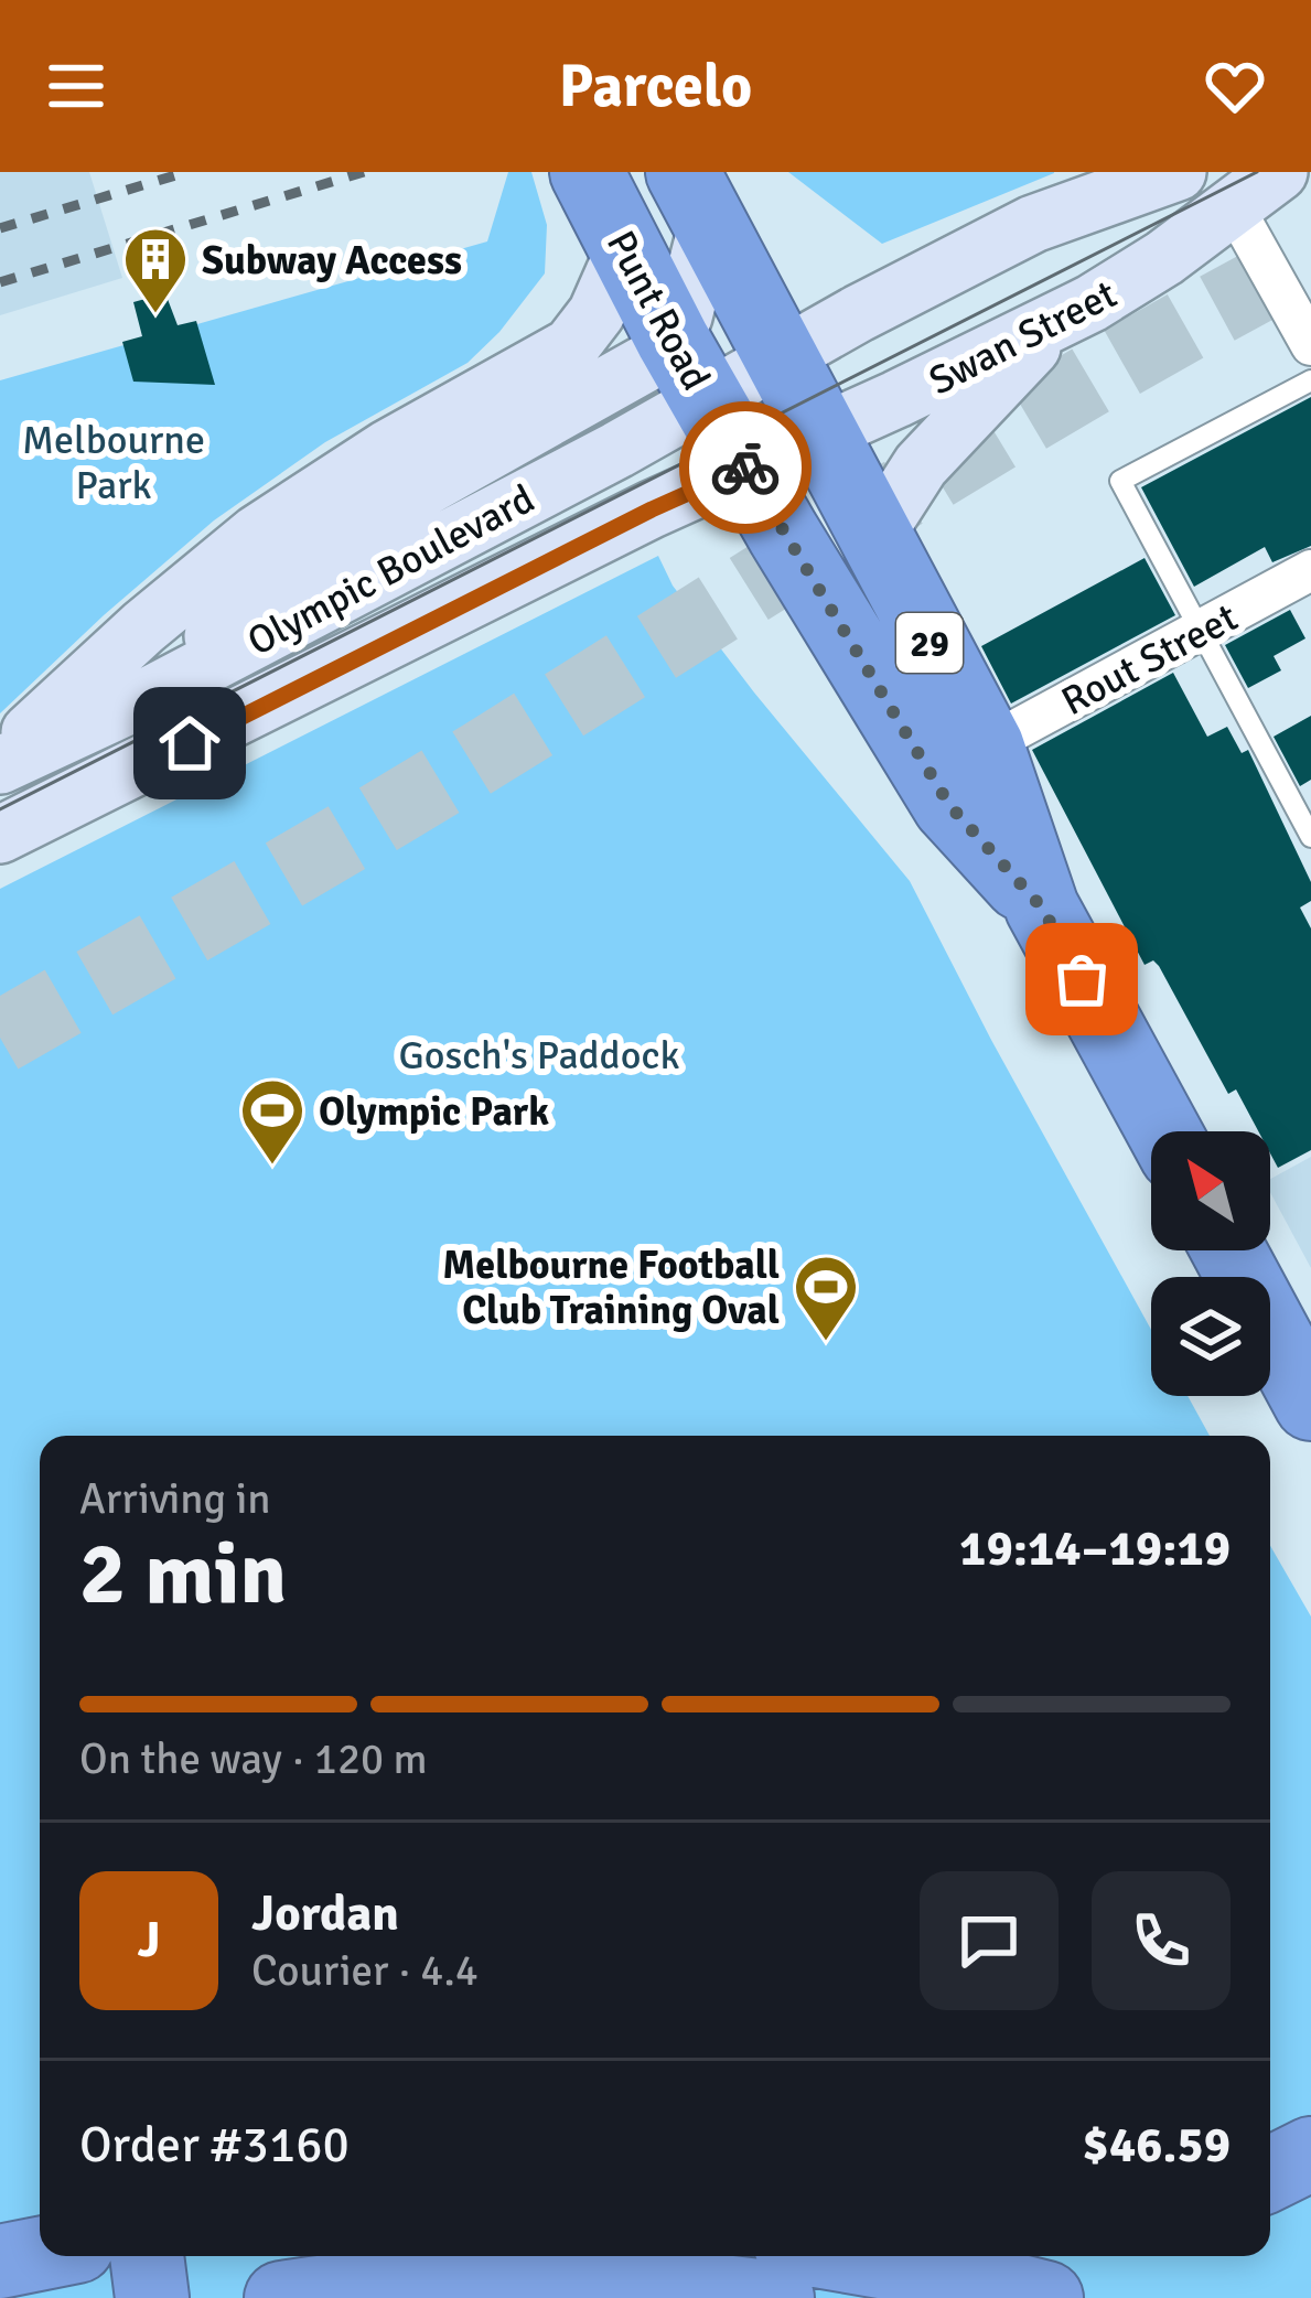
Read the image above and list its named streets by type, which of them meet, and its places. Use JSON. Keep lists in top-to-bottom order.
{
  "streets": {
    "highway": ["Punt Road", "29"],
    "main road": ["Swan Street", "Olympic Boulevard"],
    "street": ["Rout Street"]
  },
  "crossings": [
    ["Punt Road", "Swan Street"],
    ["Punt Road", "Olympic Boulevard"],
    ["Punt Road", "Rout Street"],
    ["Swan Street", "Olympic Boulevard"]
  ],
  "parks": ["Melbourne Park", "Gosch's Paddock"],
  "places": {
    "building": ["Subway Access"],
    "sports": ["Olympic Park", "Melbourne Football Club Training Oval"]
  },
  "north": "top left",
  "page": {
    "header": "Parcelo",
    "heading": ["2 min", "Arriving in", "19:14–19:19"],
    "panel": [
      "Jordan",
      "Courier · 4.4",
      "Order #3160",
      "$46.59"
    ],
    "bar": "On the way · 120 m",
    "round": "J"
  }
}
